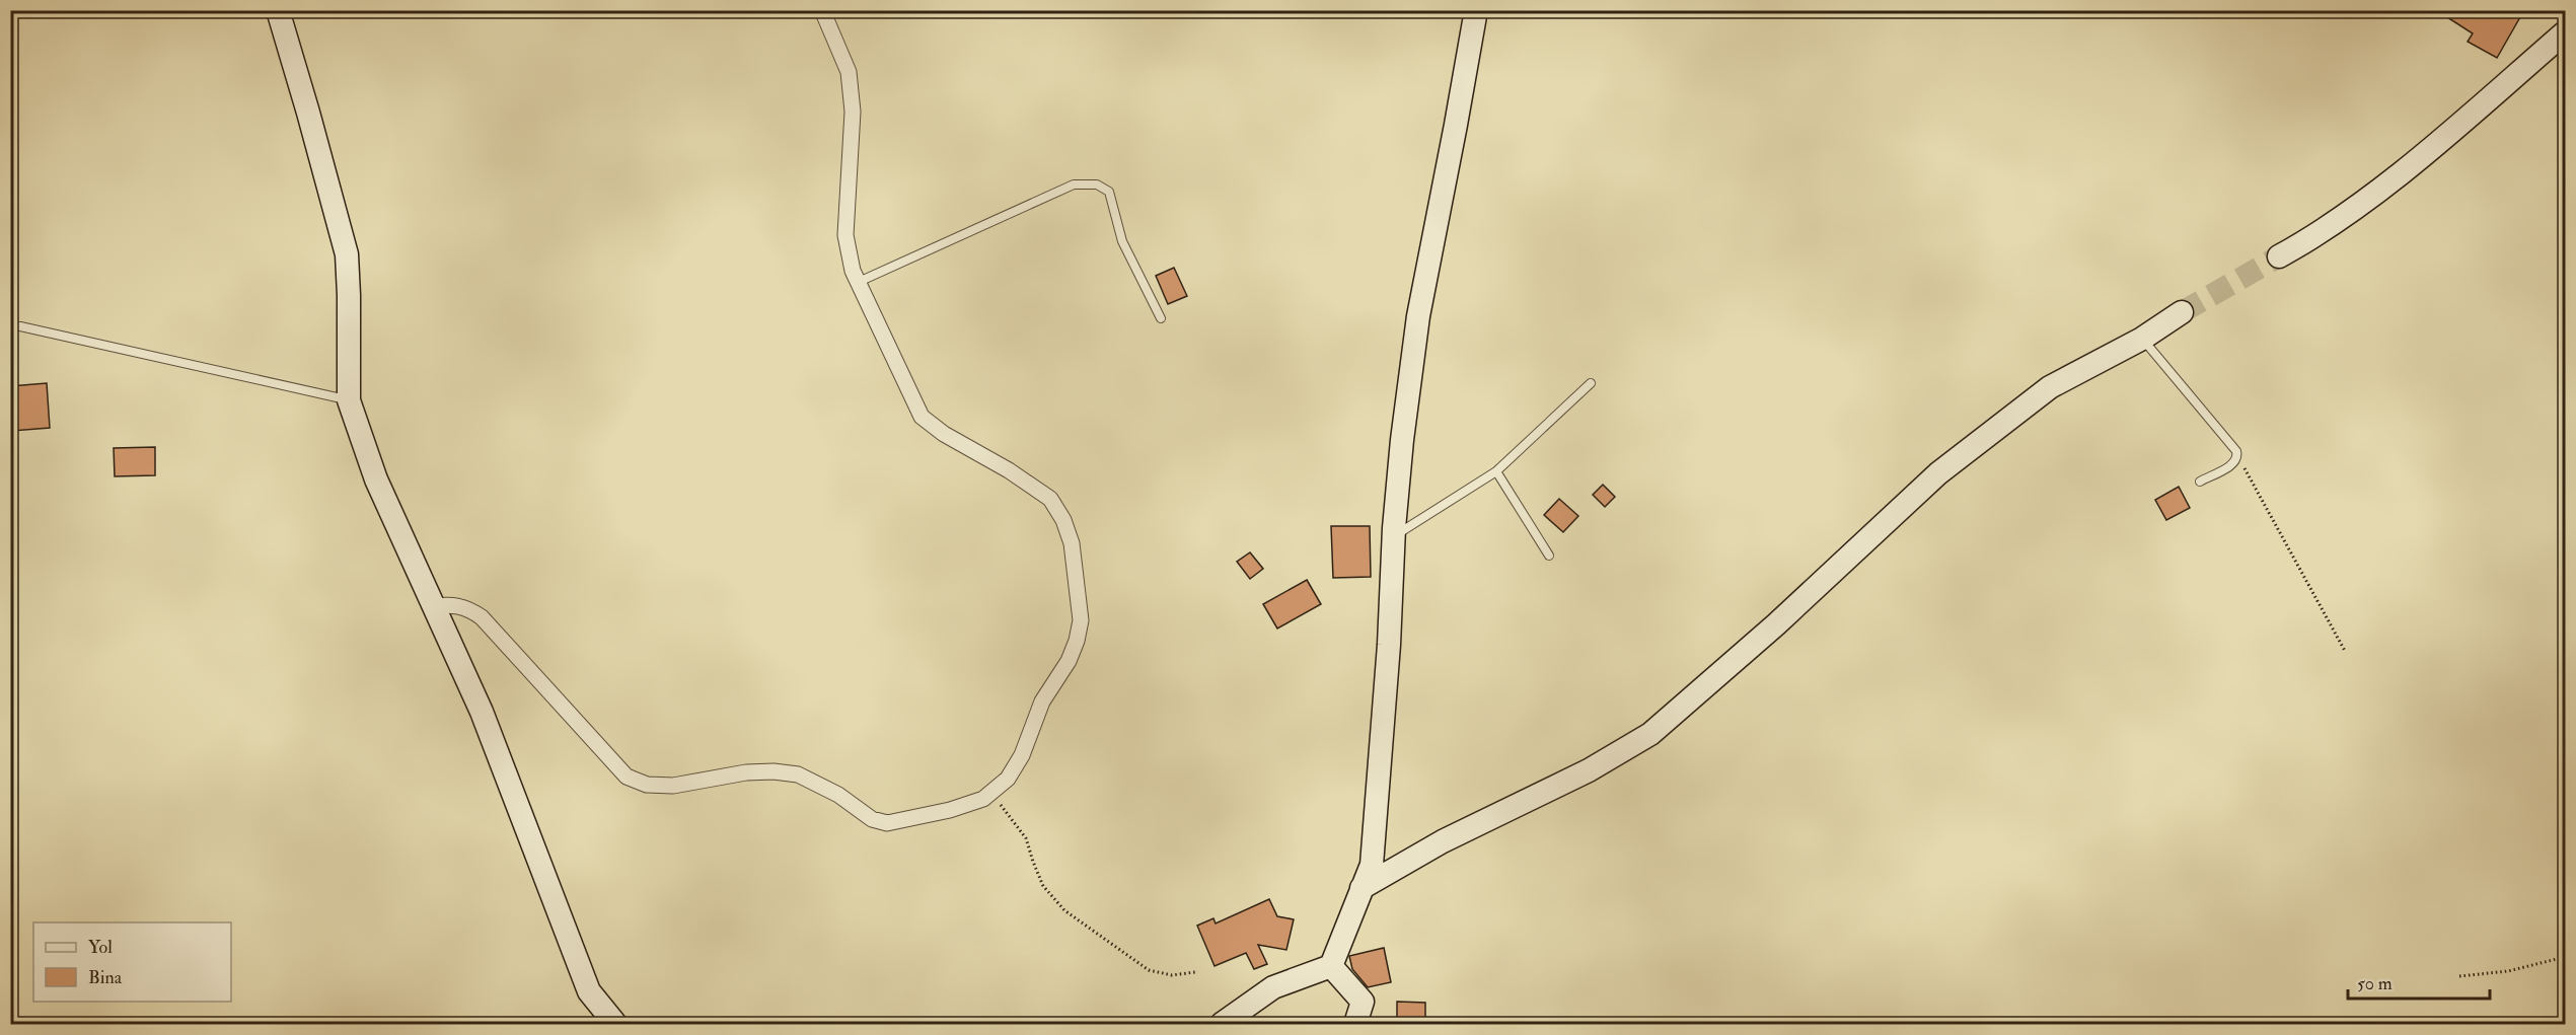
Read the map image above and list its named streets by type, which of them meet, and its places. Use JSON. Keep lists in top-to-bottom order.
{
  "legend": ["Yol", "Bina"],
  "scale_bar": "50 m"
}
